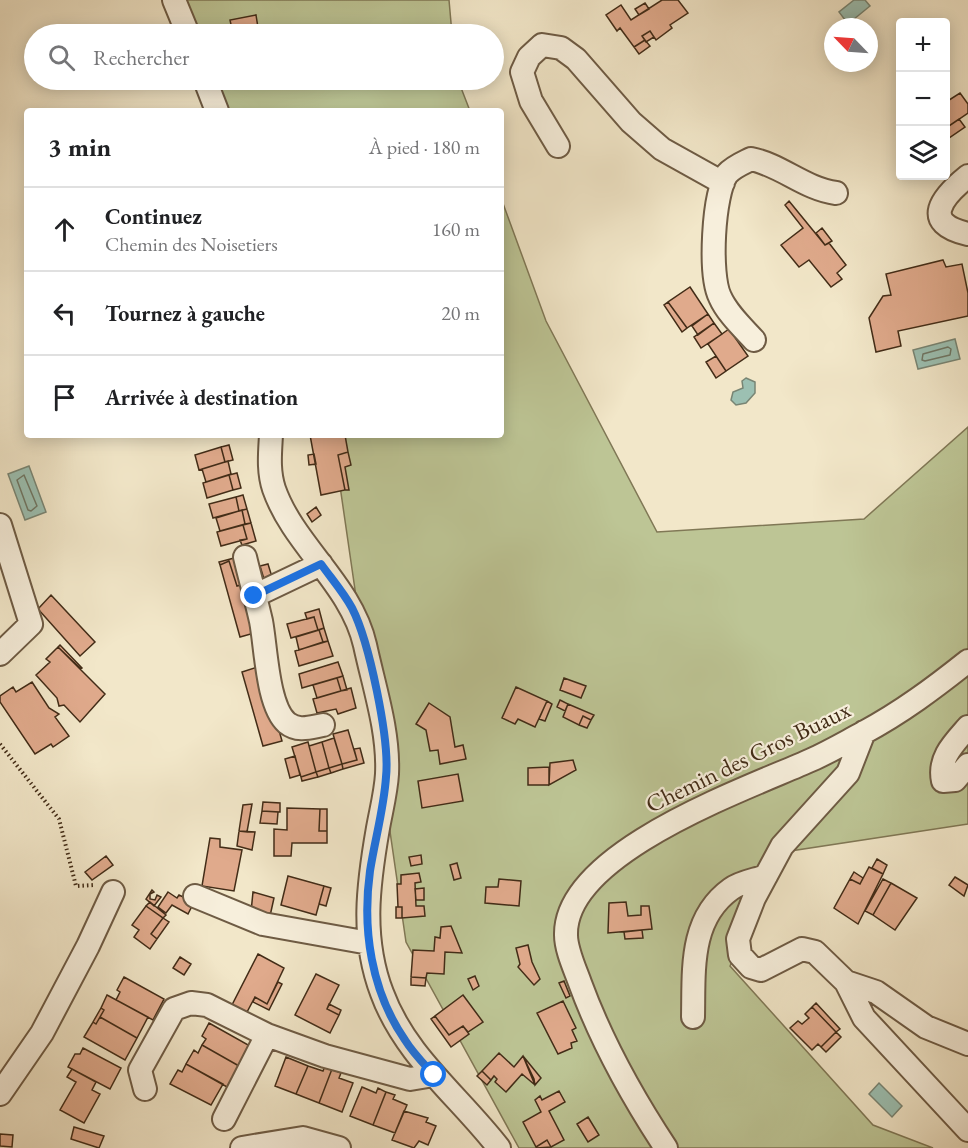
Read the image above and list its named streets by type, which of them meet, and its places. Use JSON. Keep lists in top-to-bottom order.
{
  "streets": {
    "street": ["Chemin des Gros Buaux"]
  },
  "north": "top left",
  "page": {
    "map_buttons": ["+", "−"],
    "search": "Rechercher",
    "heading": ["3 min", "À pied · 180 m"],
    "list": [
      ["Continuez", "Chemin des Noisetiers", "160 m"],
      ["Tournez à gauche", "20 m"],
      "Arrivée à destination"
    ]
  }
}
